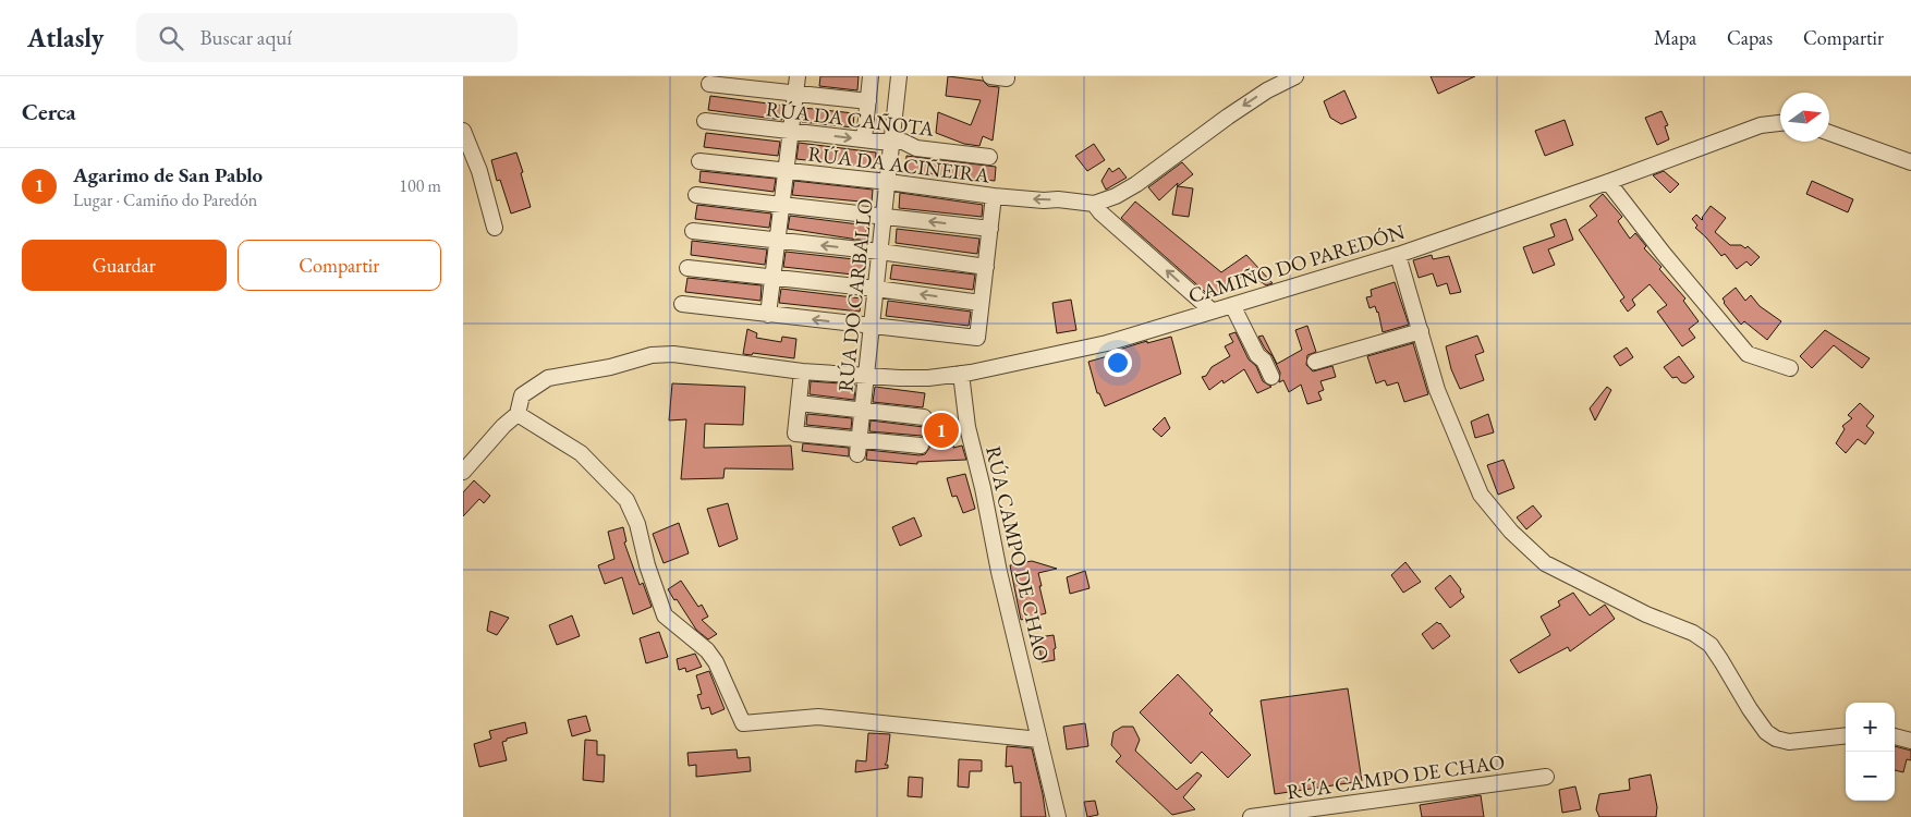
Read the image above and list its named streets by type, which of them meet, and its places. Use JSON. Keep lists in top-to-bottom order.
{
  "streets": {
    "street": [
      "RÚA DA CAÑOTA",
      "RÚA DA ACIÑEIRA",
      "CAMIÑO DO PAREDÓN",
      "RÚA DO CARBALLO",
      "RÚA CAMPO DE CHAO"
    ]
  },
  "crossings": [
    ["RÚA DA CAÑOTA", "RÚA DO CARBALLO"],
    ["RÚA DA ACIÑEIRA", "RÚA DO CARBALLO"],
    ["CAMIÑO DO PAREDÓN", "RÚA DO CARBALLO"],
    ["CAMIÑO DO PAREDÓN", "RÚA CAMPO DE CHAO"]
  ],
  "north": "right",
  "page": {
    "header": "Atlasly",
    "search": "Buscar aquí",
    "nav": ["Mapa", "Capas", "Compartir"],
    "heading": "Cerca",
    "list": [
      {
        "mark": "1",
        "name": "Agarimo de San Pablo",
        "note": "Lugar · Camiño do Paredón",
        "value": "100 m"
      }
    ],
    "buttons": ["Guardar", "Compartir"],
    "pins": "1",
    "map_buttons": ["+", "−"]
  }
}
